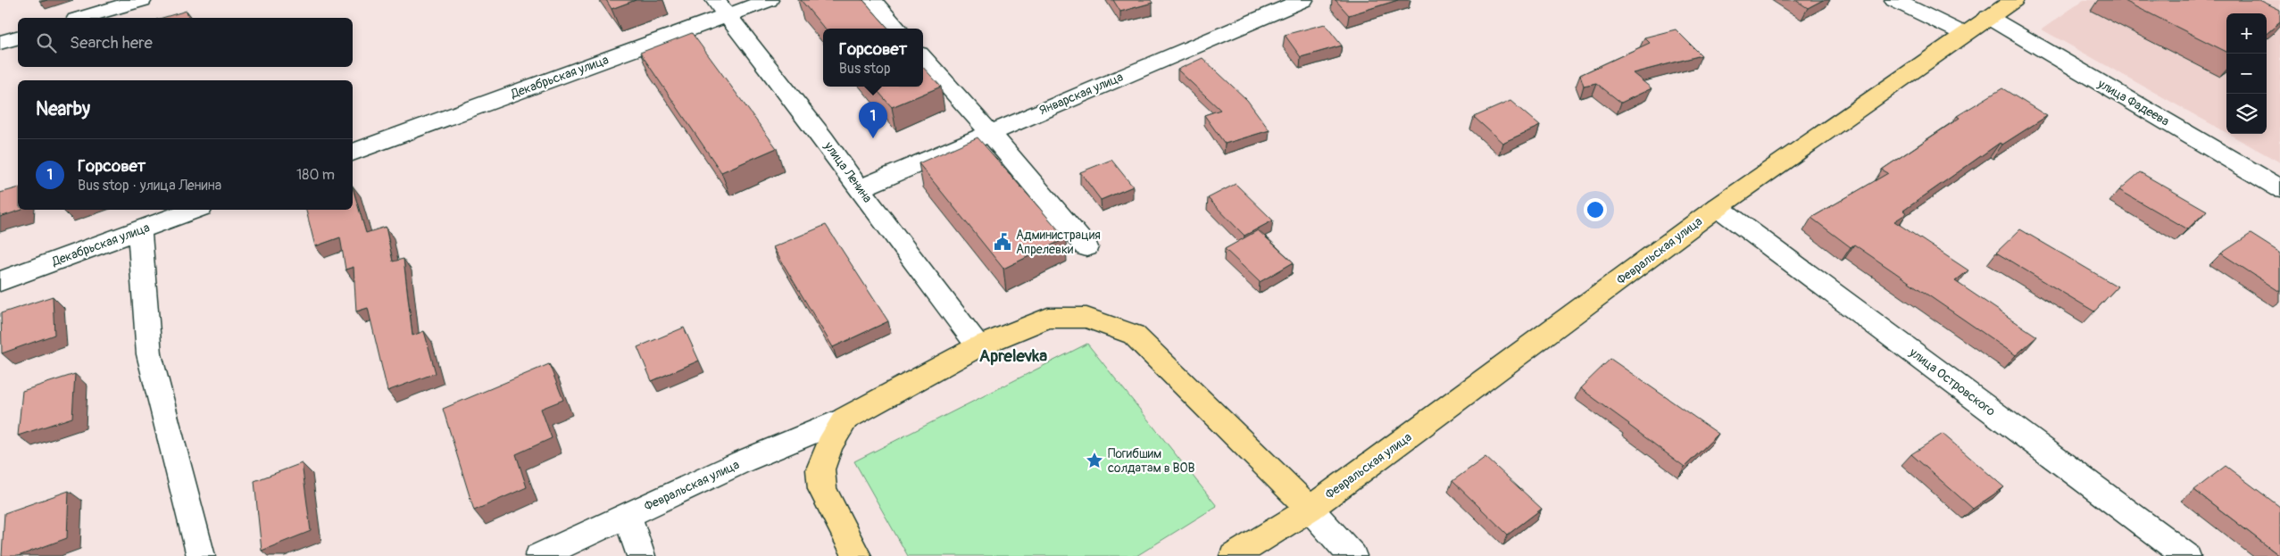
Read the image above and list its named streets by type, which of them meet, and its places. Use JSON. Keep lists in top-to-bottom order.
{
  "streets": {
    "main road": ["Февральская улица"],
    "street": [
      "Декабрьская улица",
      "Январская улица",
      "улица Фадеева",
      "улица Ленина",
      "улица Островского"
    ]
  },
  "crossings": [
    ["Декабрьская улица", "улица Ленина"],
    ["Январская улица", "улица Ленина"],
    ["улица Фадеева", "Февральская улица"],
    ["Февральская улица", "улица Островского"]
  ],
  "districts": ["Aprelevka"],
  "places": {
    "public building": ["Администрация Апрелевки"],
    "place": ["Погибшим солдатам в ВОВ"]
  },
  "page": {
    "map_buttons": ["+", "−"],
    "search": "Search here",
    "popup": ["Горсовет", "Bus stop"],
    "heading": "Nearby",
    "pins": "1",
    "list": [
      {
        "mark": "1",
        "name": "Горсовет",
        "note": "Bus stop · улица Ленина",
        "value": "180 m"
      }
    ]
  }
}
